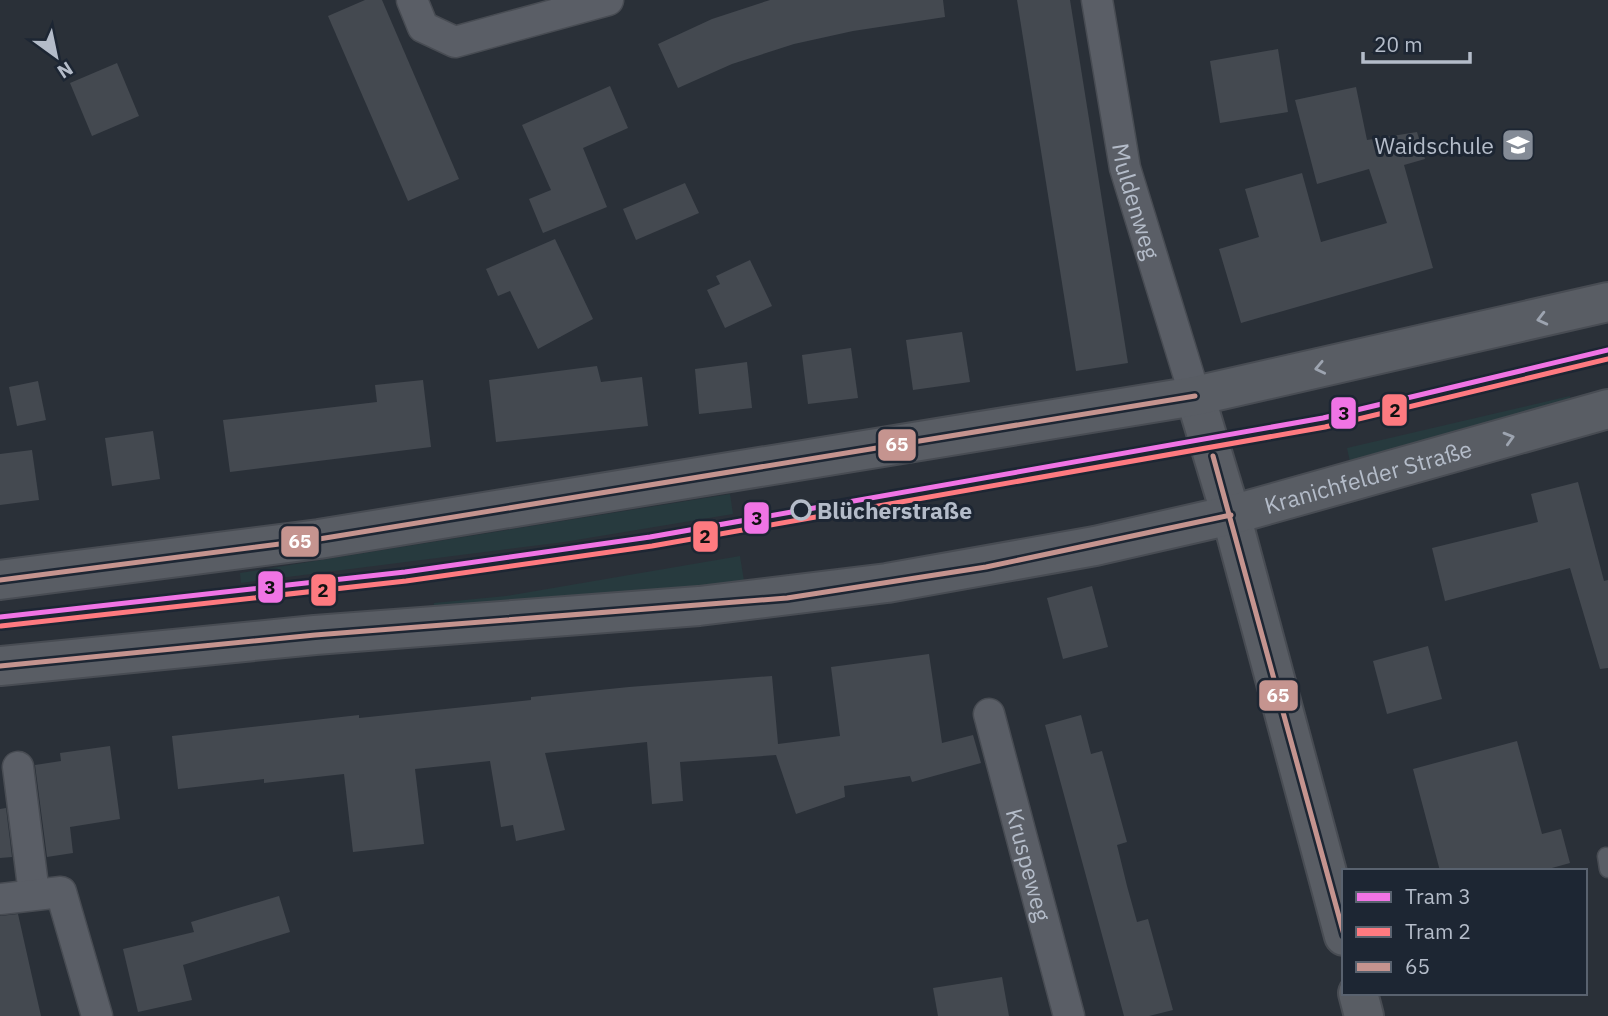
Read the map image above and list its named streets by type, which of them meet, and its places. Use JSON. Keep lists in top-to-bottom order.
{
  "streets": {
    "main road": ["Kranichfelder Straße"],
    "street": ["Muldenweg", "Kruspeweg"]
  },
  "places": {
    "school or university": ["Waidschule"],
    "other": ["Blücherstraße"]
  },
  "lines": ["tram line 3", "tram line 2", "transit line 65"],
  "legend": ["Tram 3", "Tram 2", "65"],
  "scale_bar": "20 m",
  "north": "bottom right"
}
